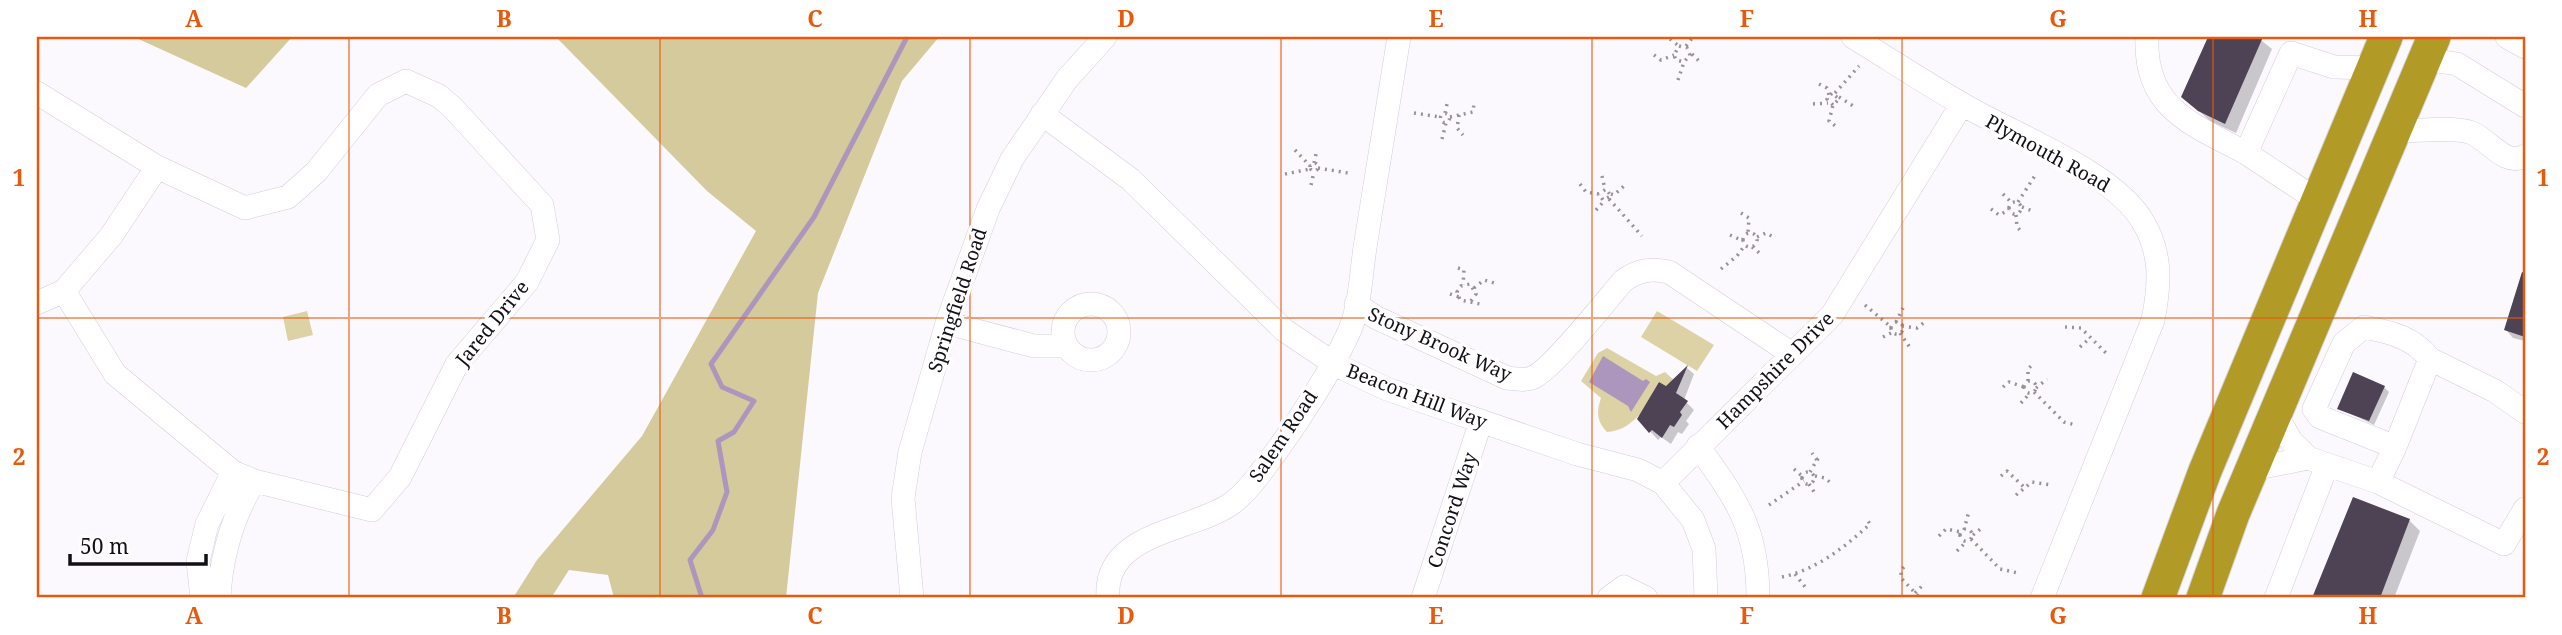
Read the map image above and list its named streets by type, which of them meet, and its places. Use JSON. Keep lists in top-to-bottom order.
{
  "streets": {
    "street": [
      "Plymouth Road",
      "Springfield Road",
      "Jared Drive",
      "Stony Brook Way",
      "Hampshire Drive",
      "Beacon Hill Way",
      "Salem Road",
      "Concord Way"
    ]
  },
  "crossings": [
    ["Plymouth Road", "Hampshire Drive"],
    ["Springfield Road", "Beacon Hill Way"],
    ["Stony Brook Way", "Hampshire Drive"],
    ["Stony Brook Way", "Salem Road"],
    ["Hampshire Drive", "Beacon Hill Way"],
    ["Beacon Hill Way", "Salem Road"],
    ["Beacon Hill Way", "Concord Way"]
  ],
  "scale_bar": "50 m",
  "grid": {
    "columns": [
      "A",
      "B",
      "C",
      "D",
      "E",
      "F",
      "G",
      "H"
    ],
    "rows": ["1", "2"]
  }
}
